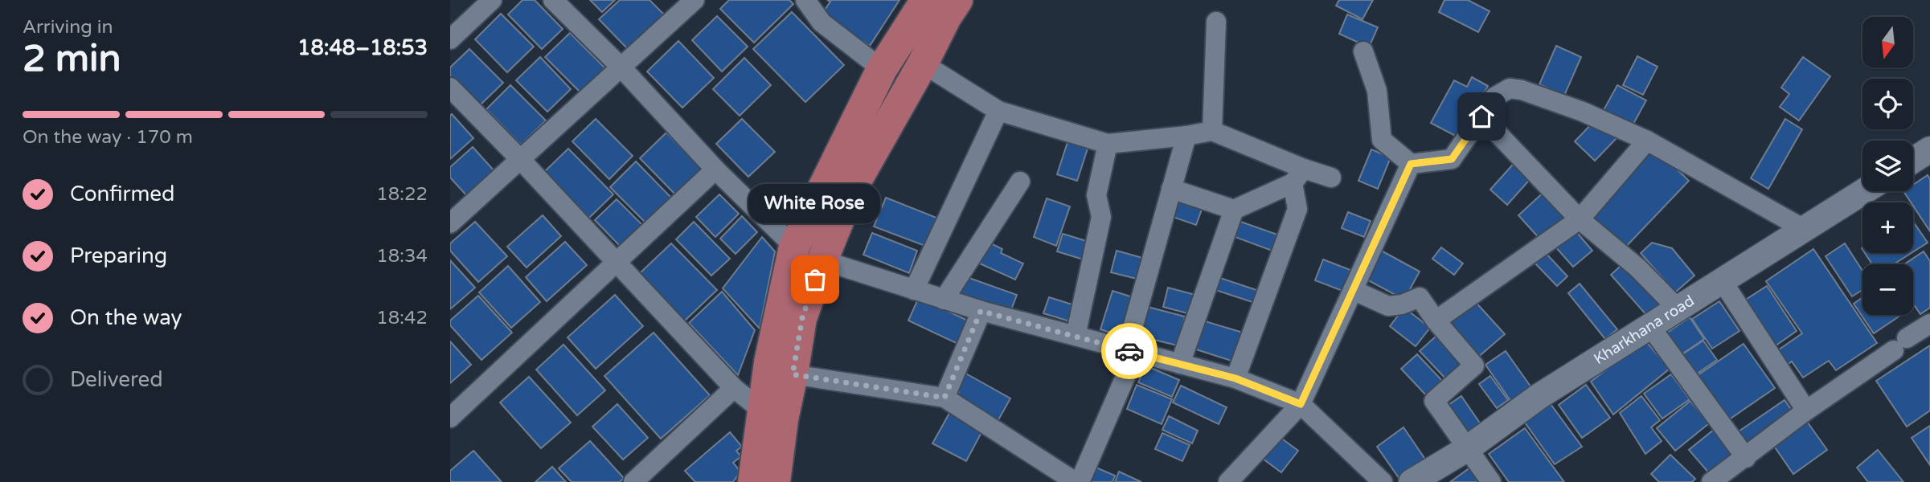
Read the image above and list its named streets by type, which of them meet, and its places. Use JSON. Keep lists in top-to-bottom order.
{
  "streets": {
    "street": ["Kharkhana road"]
  },
  "places": ["White Rose"],
  "north": "bottom",
  "page": {
    "heading": ["2 min", "Arriving in", "18:48–18:53"],
    "map_buttons": ["+", "−"],
    "bar": "On the way · 170 m",
    "list": [
      ["Confirmed", "18:22"],
      ["Preparing", "18:34"],
      ["On the way", "18:42"],
      "Delivered"
    ],
    "bubble": "White Rose"
  }
}
